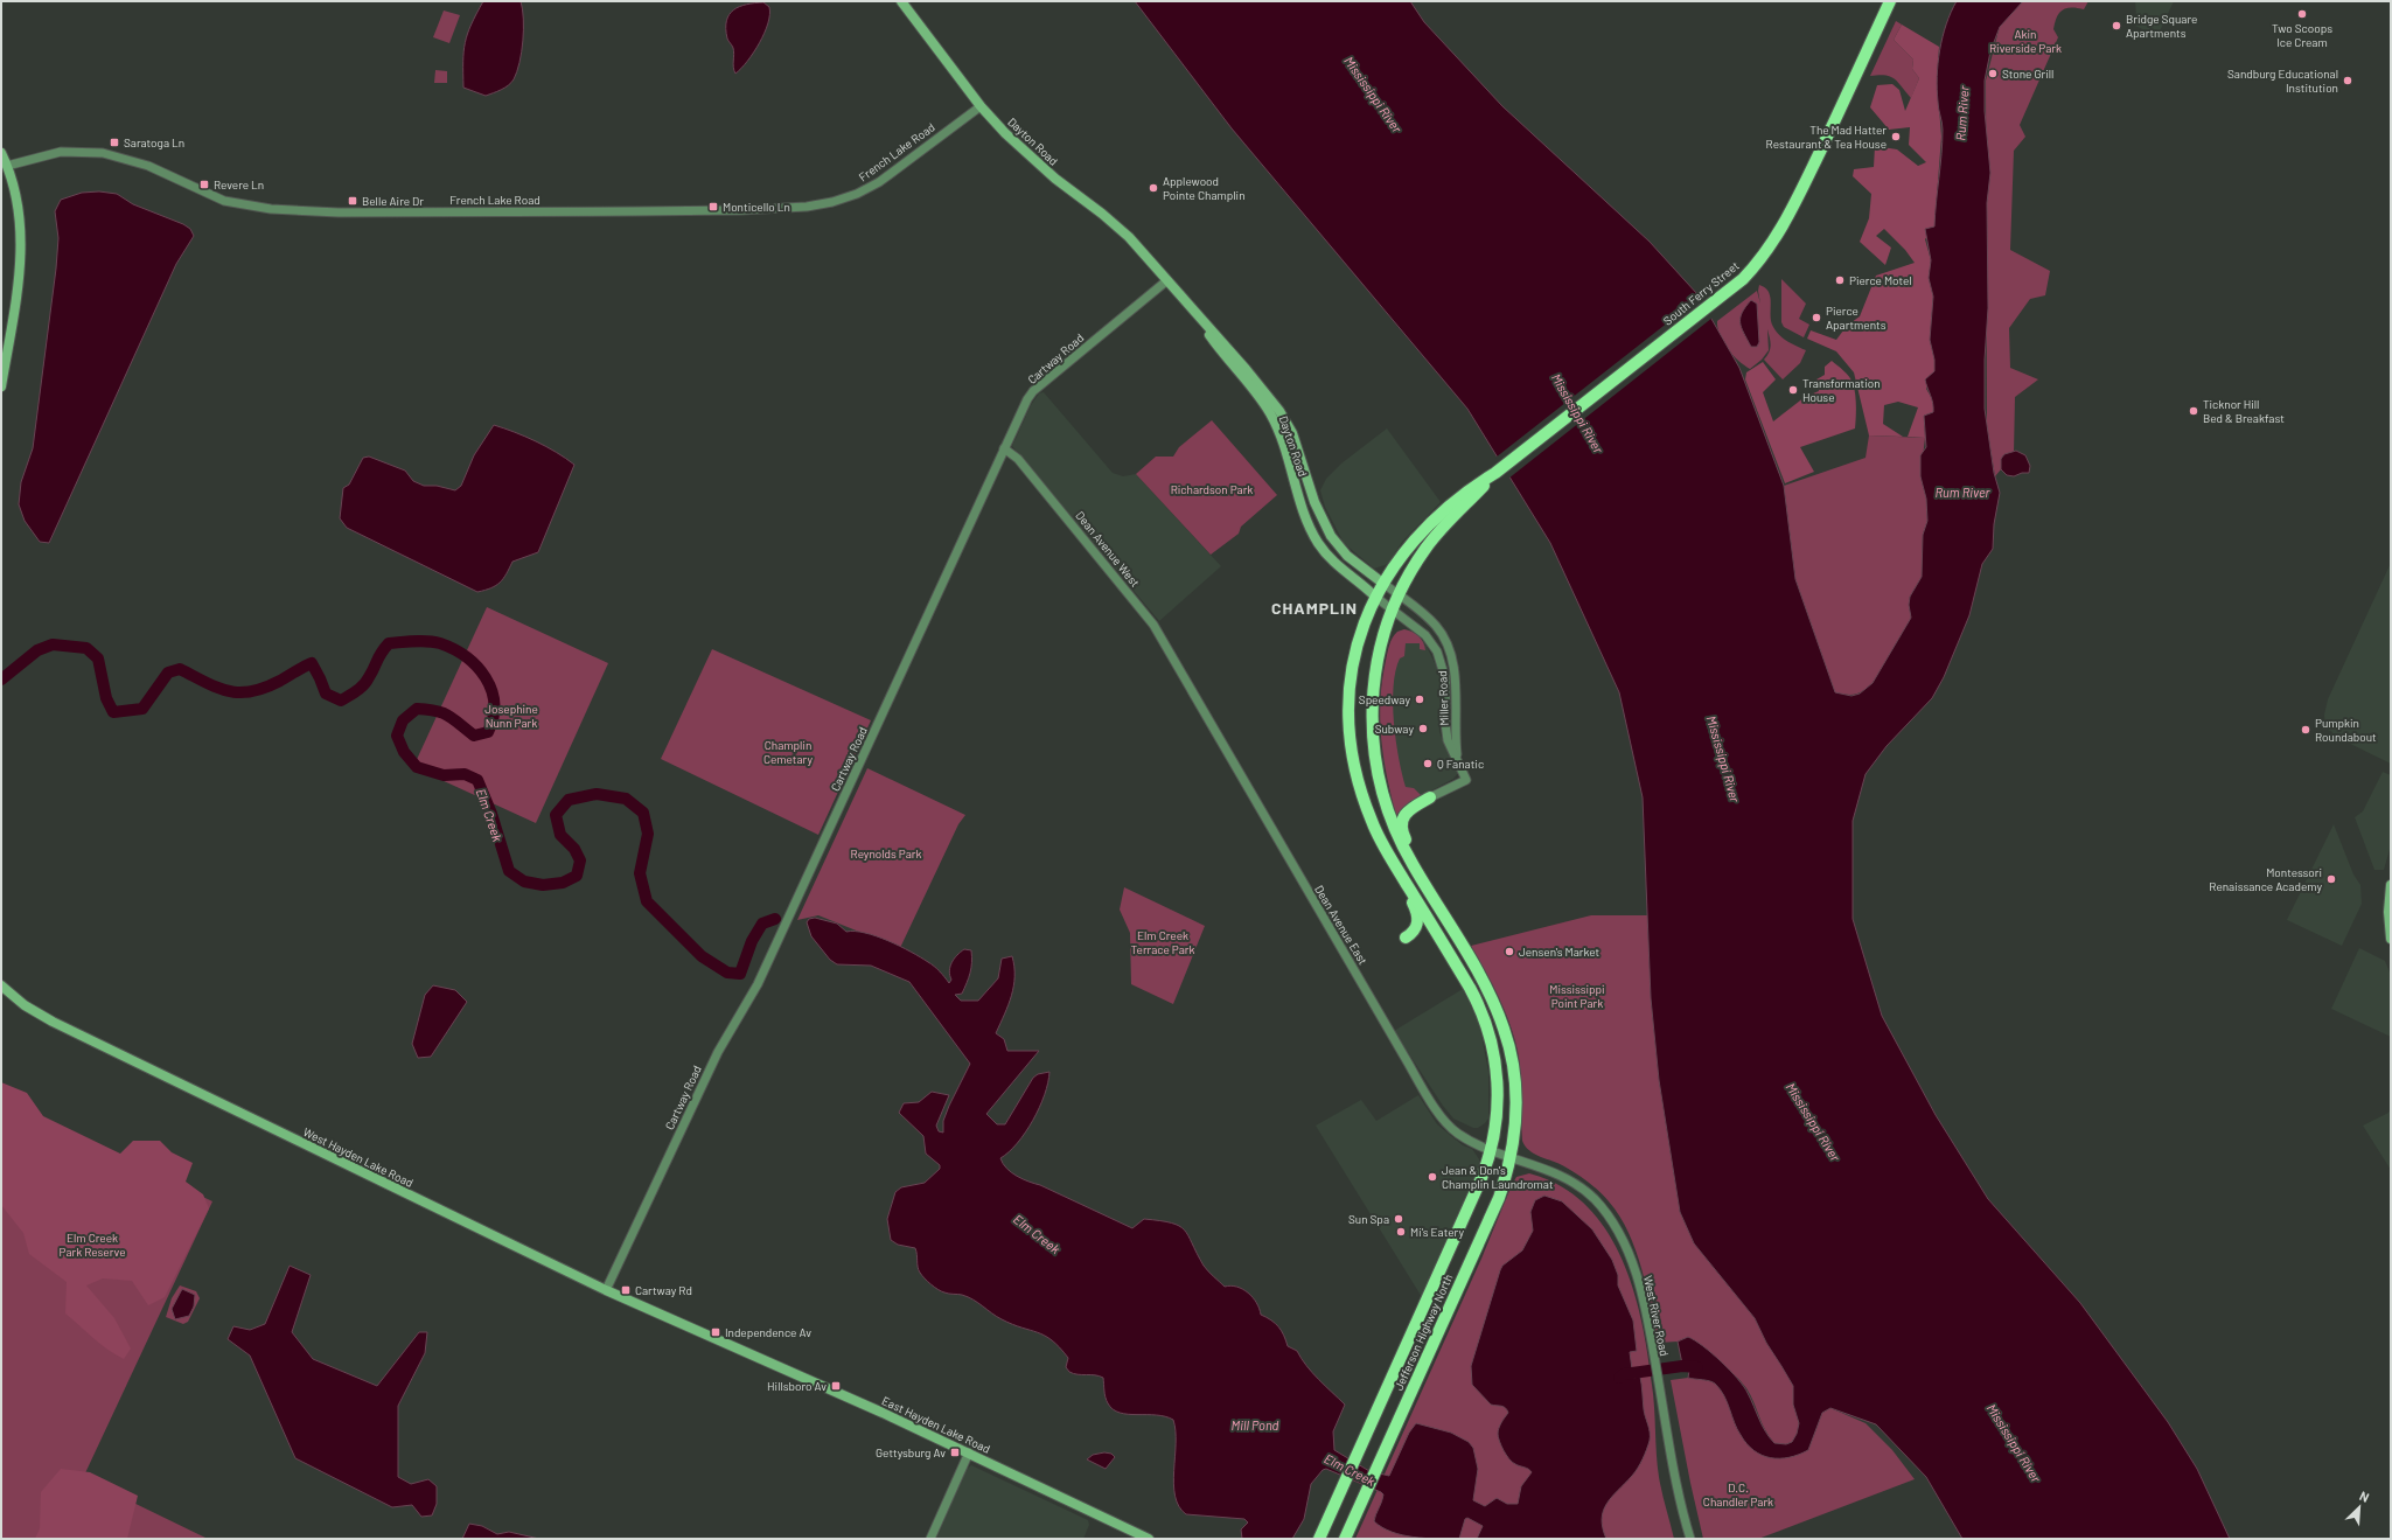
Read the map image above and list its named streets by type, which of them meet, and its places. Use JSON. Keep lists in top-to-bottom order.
{
  "streets": {
    "highway": ["South Ferry Street", "Jefferson Highway North"],
    "main road": ["Dayton Road", "West Hayden Lake Road", "East Hayden Lake Road"],
    "street": [
      "French Lake Road",
      "Cartway Road",
      "Dean Avenue West",
      "Miller Road",
      "Dean Avenue East",
      "West River Road"
    ]
  },
  "crossings": [
    ["Dayton Road", "French Lake Road"],
    ["Dayton Road", "Cartway Road"],
    ["Dayton Road", "Miller Road"],
    ["Cartway Road", "Dean Avenue West"],
    ["Cartway Road", "West Hayden Lake Road"],
    ["Dean Avenue West", "Dean Avenue East"],
    ["Dean Avenue East", "West River Road"],
    ["Dean Avenue East", "Jefferson Highway North"],
    ["West Hayden Lake Road", "East Hayden Lake Road"],
    ["West River Road", "Jefferson Highway North"]
  ],
  "districts": ["CHAMPLIN"],
  "water": [
    "Mississippi River",
    "Rum River",
    "Elm Creek",
    "Mill Pond"
  ],
  "parks": [
    "Akin Riverside Park",
    "Richardson Park",
    "Josephine Nunn Park",
    "Champlin Cemetary",
    "Reynolds Park",
    "Elm Creek Terrace Park",
    "Mississippi Point Park",
    "Elm Creek Park Reserve",
    "D.C. Chandler Park"
  ],
  "places": {
    "other": [
      "Two Scoops Ice Cream",
      "Bridge Square Apartments",
      "Stone Grill",
      "Sandburg Educational Institution",
      "The Mad Hatter Restaurant & Tea House",
      "Applewood Pointe Champlin",
      "Pierce Motel",
      "Pierce Apartments",
      "Transformation House",
      "Ticknor Hill Bed & Breakfast",
      "Speedway",
      "Subway",
      "Pumpkin Roundabout",
      "Q Fanatic",
      "Montessori Renaissance Academy",
      "Jensen's Market",
      "Jean & Don's Champlin Laundromat",
      "Sun Spa",
      "Mi's Eatery"
    ],
    "transit": [
      "Saratoga Ln",
      "Revere Ln",
      "Belle Aire Dr",
      "Monticello Ln",
      "Cartway Rd",
      "Independence Av",
      "Hillsboro Av",
      "Gettysburg Av"
    ]
  },
  "north": "top right"
}
